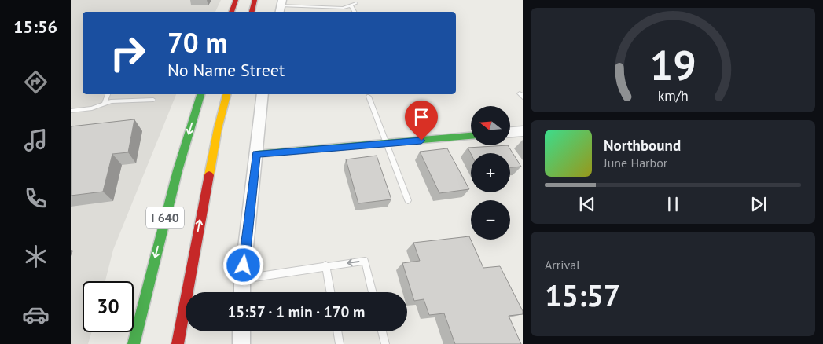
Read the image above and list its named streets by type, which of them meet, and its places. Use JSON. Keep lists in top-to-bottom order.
{
  "streets": {
    "main road": ["I 640"]
  },
  "north": "left",
  "page": {
    "tabs": "15:56",
    "turn": ["70 m", "No Name Street"],
    "map_buttons": ["+", "−"],
    "song": ["Northbound", "June Harbor"],
    "tile": ["Arrival", "15:57"],
    "limit": "30",
    "trip": "15:57 · 1 min · 170 m",
    "gauge": ["19", "km/h"]
  }
}
